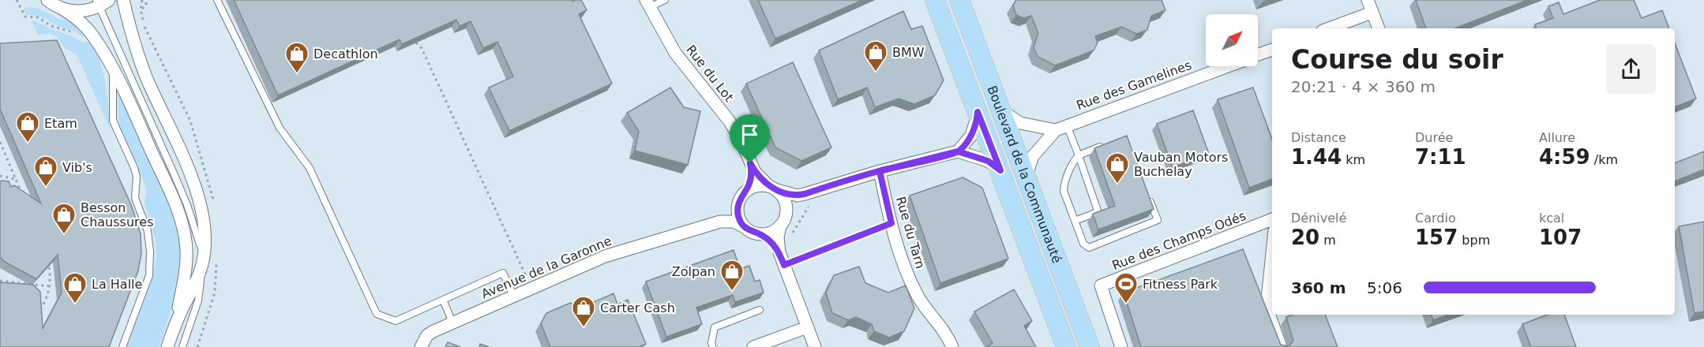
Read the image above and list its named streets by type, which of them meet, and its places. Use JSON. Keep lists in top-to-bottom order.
{
  "streets": {
    "main road": ["Boulevard de la Communauté"],
    "street": [
      "Rue du Lot",
      "Rue des Gamelines",
      "Rue du Tarn",
      "Rue des Champs Odés",
      "Avenue de la Garonne"
    ]
  },
  "crossings": [
    ["Rue des Gamelines", "Boulevard de la Communauté"]
  ],
  "places": {
    "shop": [
      "BMW",
      "Decathlon",
      "Etam",
      "Vauban Motors Buchelay",
      "Vib's",
      "Besson Chaussures",
      "Zolpan",
      "La Halle",
      "Carter Cash"
    ],
    "sports": ["Fitness Park"]
  },
  "north": "top right",
  "page": {
    "heading": ["Course du soir", "20:21 · 4 × 360 m"],
    "stats": [
      ["Distance", "1.44 km"],
      ["Durée", "7:11"],
      ["Allure", "4:59 /km"],
      ["Dénivelé", "20 m"],
      ["Cardio", "157 bpm"],
      ["kcal", "107"]
    ],
    "list": [
      {
        "name": "360 m",
        "note": "5:06"
      }
    ]
  }
}
